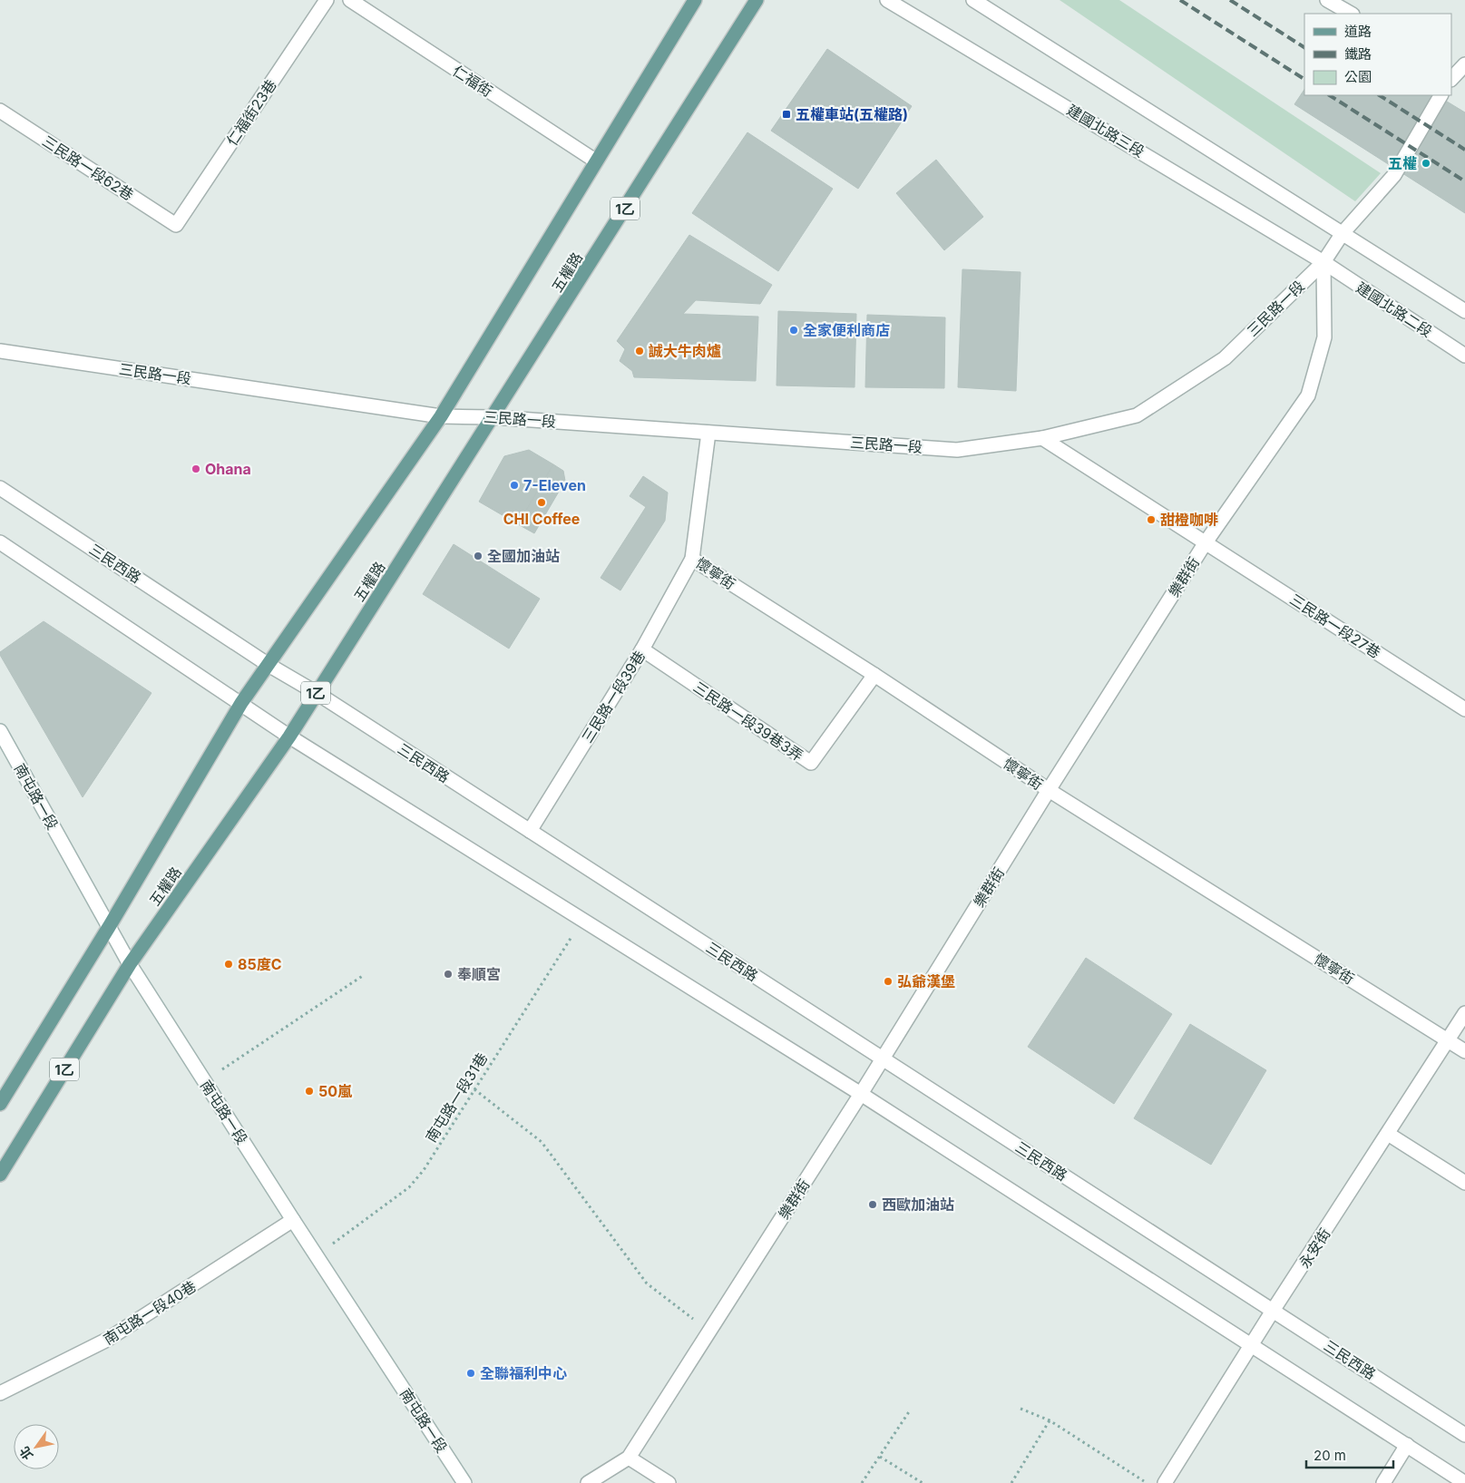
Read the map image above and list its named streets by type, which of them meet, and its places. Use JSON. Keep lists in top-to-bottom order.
{
  "streets": {
    "main road": ["1乙", "五權路"],
    "street": [
      "仁福街",
      "仁福街23巷",
      "建國北路三段",
      "三民路一段62巷",
      "三民路一段",
      "建國北路二段",
      "三民西路",
      "懷寧街",
      "樂群街",
      "三民路一段27巷",
      "三民路一段39巷",
      "三民路一段39巷3弄",
      "南屯路一段",
      "永安街",
      "南屯路一段40巷"
    ],
    "path": ["南屯路一段31巷"]
  },
  "crossings": [
    ["仁福街", "五權路"],
    ["仁福街23巷", "三民路一段62巷"],
    ["建國北路三段", "三民路一段"],
    ["建國北路三段", "建國北路二段"],
    ["建國北路三段", "樂群街"],
    ["五權路", "三民路一段"],
    ["五權路", "三民西路"],
    ["五權路", "南屯路一段"],
    ["三民路一段", "建國北路二段"],
    ["三民路一段", "懷寧街"],
    ["三民路一段", "樂群街"],
    ["建國北路二段", "樂群街"],
    ["三民西路", "樂群街"],
    ["三民西路", "三民路一段39巷"],
    ["三民西路", "永安街"],
    ["懷寧街", "樂群街"],
    ["懷寧街", "三民路一段39巷"],
    ["懷寧街", "三民路一段39巷3弄"],
    ["懷寧街", "永安街"],
    ["樂群街", "三民路一段27巷"],
    ["三民路一段39巷", "三民路一段39巷3弄"],
    ["南屯路一段", "南屯路一段31巷"],
    ["南屯路一段", "南屯路一段40巷"]
  ],
  "places": {
    "transit": ["五權車站(五權路)"],
    "other": [
      "五權",
      "全家便利商店",
      "誠大牛肉爐",
      "Ohana",
      "7-Eleven",
      "CHI Coffee",
      "甜橙咖啡",
      "全國加油站",
      "85度C",
      "奉順宮",
      "弘爺漢堡",
      "50嵐",
      "西歐加油站",
      "全聯福利中心"
    ]
  },
  "legend": ["道路", "鐵路", "公園"],
  "scale_bar": "20 m",
  "north": "bottom left"
}
